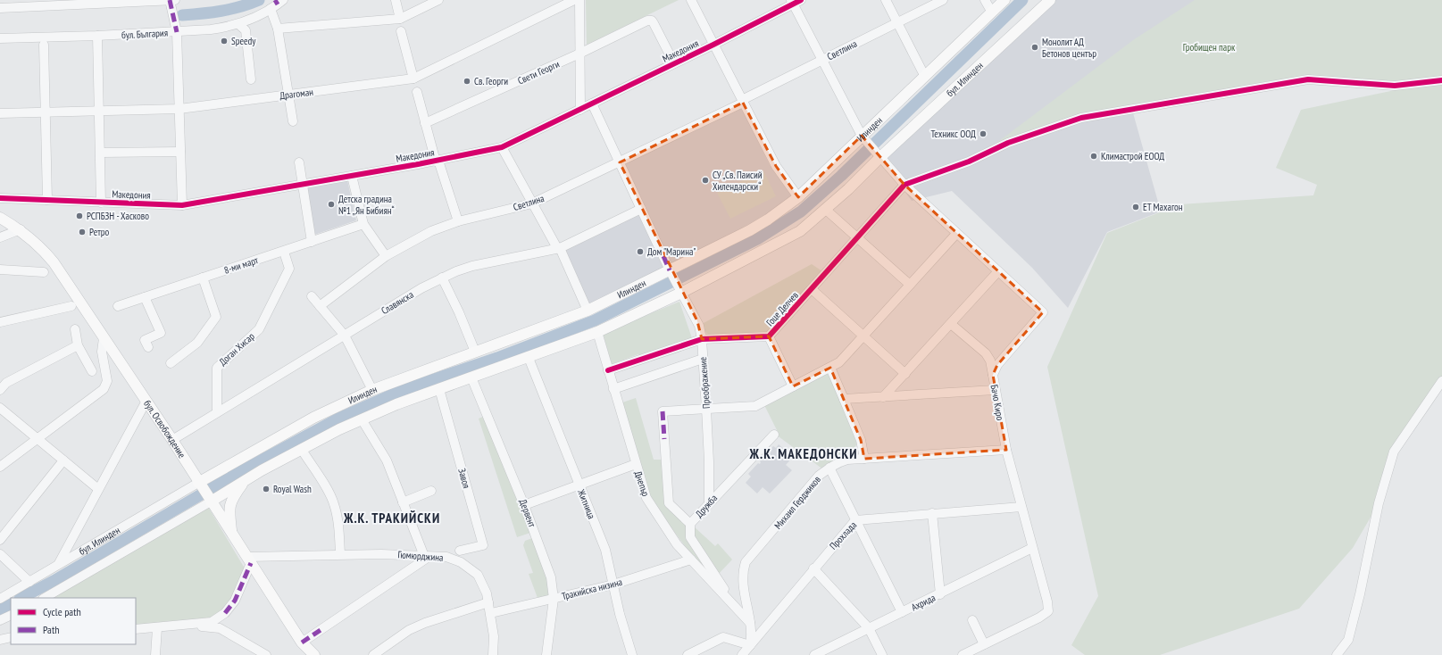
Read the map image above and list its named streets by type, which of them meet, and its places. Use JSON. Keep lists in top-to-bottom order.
{
  "streets": {
    "main road": ["бул. Илинден", "Илинден", "бул. Освобождение"],
    "street": [
      "бул. България",
      "Светлина",
      "Македония",
      "Свети Георги",
      "Драгоман",
      "8-ми март",
      "Славянска",
      "Гоце Делчев",
      "Доган Хисар",
      "Преображение",
      "Бачо Киро",
      "Завоя",
      "Днепър",
      "Михаил Герджиков",
      "Житница",
      "Дружба",
      "Дервент",
      "Прохлада",
      "Гюмюрджина",
      "Тракийска низина",
      "Ахрида"
    ]
  },
  "crossings": [
    ["Светлина", "Преображение"],
    ["Светлина", "Бачо Киро"],
    ["Македония", "Свети Георги"],
    ["Македония", "Преображение"],
    ["Македония", "Бачо Киро"],
    ["бул. Илинден", "Илинден"],
    ["бул. Илинден", "Бачо Киро"],
    ["бул. Илинден", "бул. Освобождение"],
    ["Илинден", "Преображение"],
    ["Илинден", "Бачо Киро"],
    ["Илинден", "бул. Освобождение"],
    ["Илинден", "Завоя"],
    ["Илинден", "Днепър"],
    ["Илинден", "Житница"],
    ["Илинден", "Дервент"],
    ["Илинден", "Гюмюрджина"],
    ["8-ми март", "Доган Хисар"],
    ["Славянска", "Доган Хисар"],
    ["Славянска", "Преображение"],
    ["Славянска", "бул. Освобождение"],
    ["Гоце Делчев", "Преображение"],
    ["Гоце Делчев", "Бачо Киро"],
    ["Гоце Делчев", "Днепър"],
    ["Преображение", "Дружба"],
    ["Бачо Киро", "Михаил Герджиков"],
    ["Бачо Киро", "Прохлада"],
    ["Бачо Киро", "Ахрида"],
    ["бул. Освобождение", "Гюмюрджина"],
    ["Днепър", "Михаил Герджиков"],
    ["Днепър", "Дружба"],
    ["Днепър", "Тракийска низина"],
    ["Житница", "Тракийска низина"],
    ["Дервент", "Тракийска низина"],
    ["Гюмюрджина", "Тракийска низина"]
  ],
  "districts": ["Ж.К. МАКЕДОНСКИ", "Ж.К. ТРАКИЙСКИ"],
  "parks": ["Гробищен парк"],
  "places": [
    "Speedy",
    "Монолит АД Бетонов център",
    "Св. Георги",
    "Техникс ООД",
    "Климастрой ЕООД",
    "СУ „Св. Паисий Хилендарски“",
    "Детска градина №1 „Ян Бибиян“",
    "ЕТ Махагон",
    "РСПБЗН - Хасково",
    "Ретро",
    "Дом \"Марина\"",
    "Royal Wash"
  ],
  "legend": ["Cycle path", "Path"]
}
